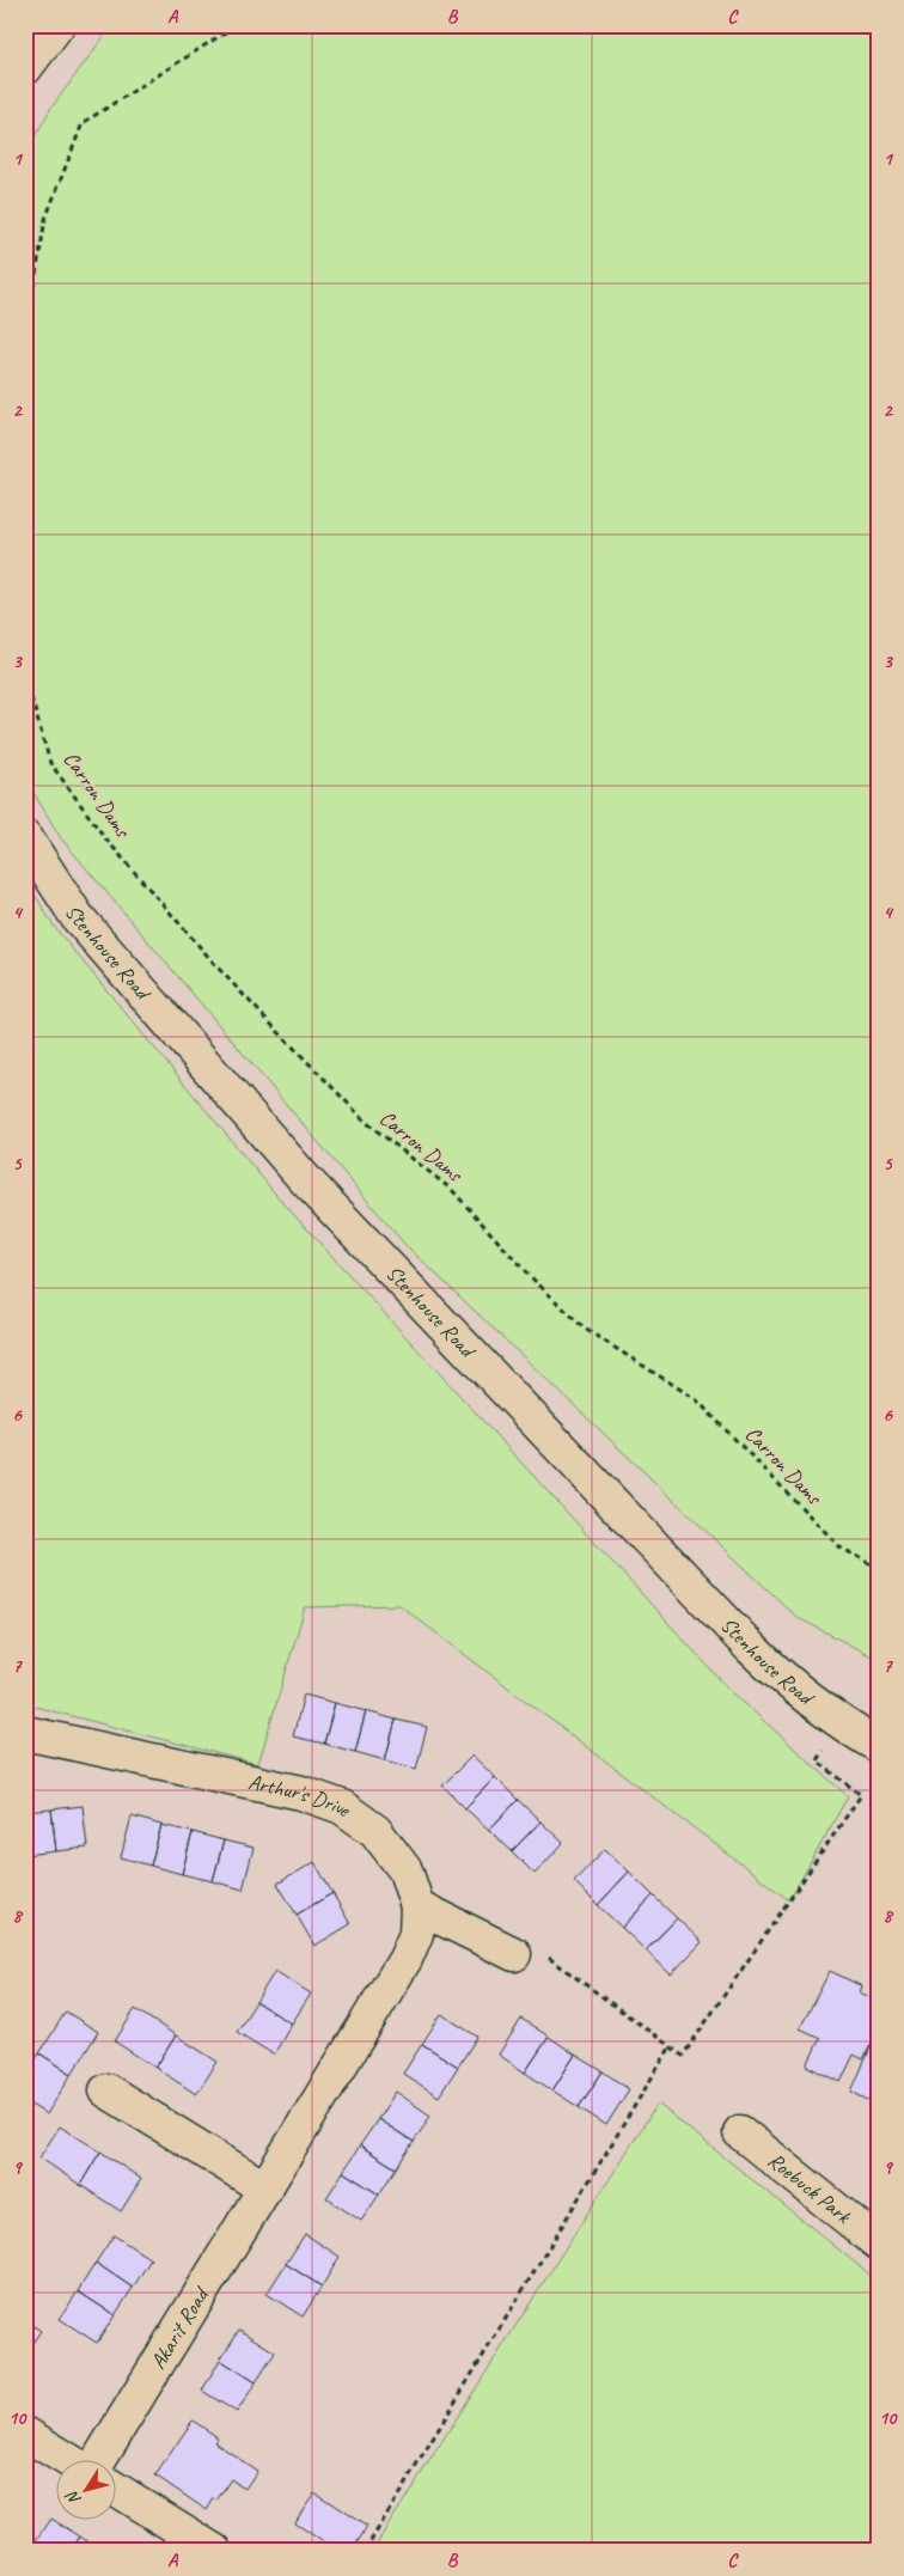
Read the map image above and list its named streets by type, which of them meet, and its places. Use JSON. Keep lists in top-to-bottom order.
{
  "streets": {
    "street": [
      "Stenhouse Road",
      "Arthur's Drive",
      "Roebuck Park",
      "Akarit Road"
    ],
    "path": ["Carron Dams"]
  },
  "crossings": [
    ["Arthur's Drive", "Akarit Road"]
  ],
  "north": "bottom left",
  "grid": {
    "columns": ["A", "B", "C"],
    "rows": [
      "1",
      "2",
      "3",
      "4",
      "5",
      "6",
      "7",
      "8",
      "9",
      "10"
    ]
  }
}
